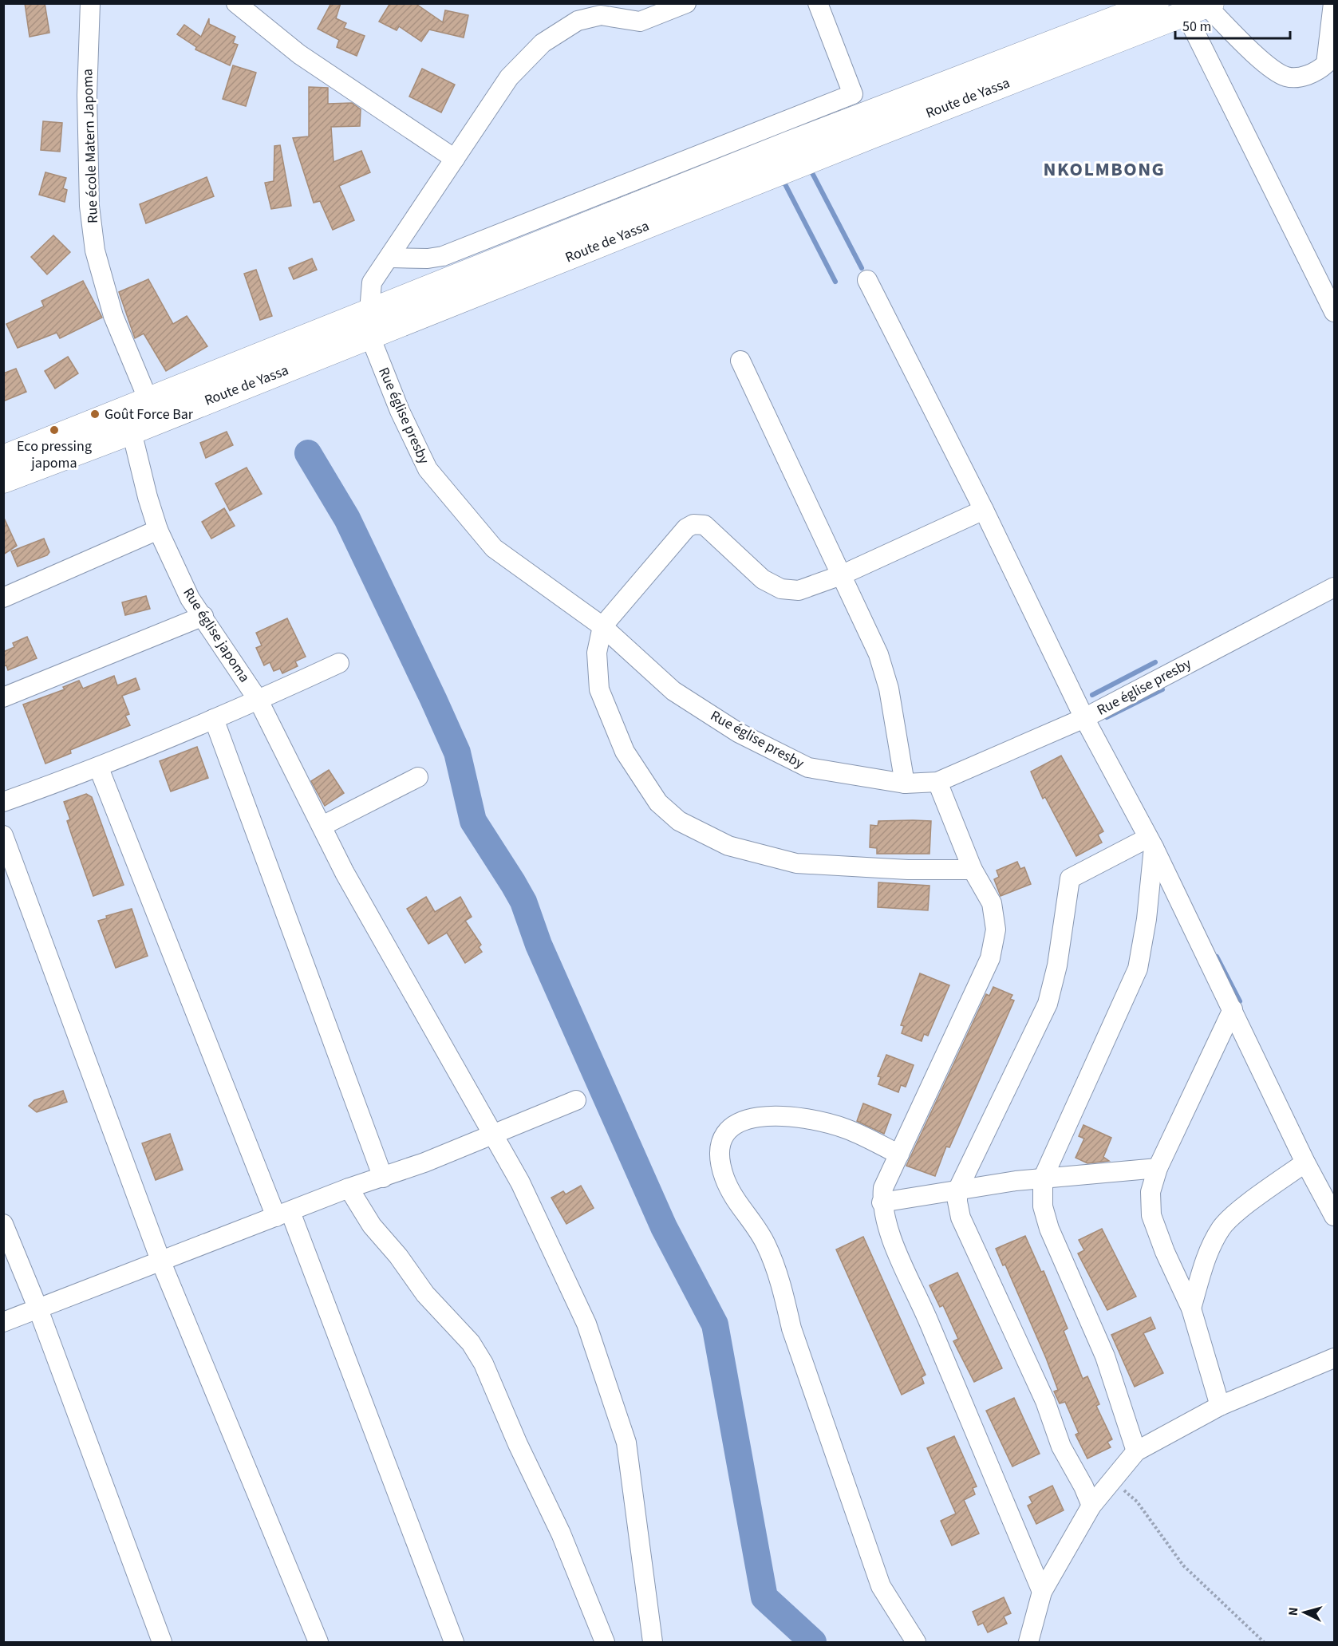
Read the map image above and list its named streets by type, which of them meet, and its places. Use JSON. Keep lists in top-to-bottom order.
{
  "streets": {
    "main road": ["Route de Yassa"],
    "street": ["Rue école Matern Japoma", "Rue église presby", "Rue église japoma"]
  },
  "crossings": [
    ["Route de Yassa", "Rue école Matern Japoma"],
    ["Route de Yassa", "Rue église presby"],
    ["Route de Yassa", "Rue église japoma"]
  ],
  "districts": ["NKOLMBONG"],
  "places": ["Goût Force Bar", "Eco pressing japoma"],
  "scale_bar": "50 m",
  "north": "left"
}
